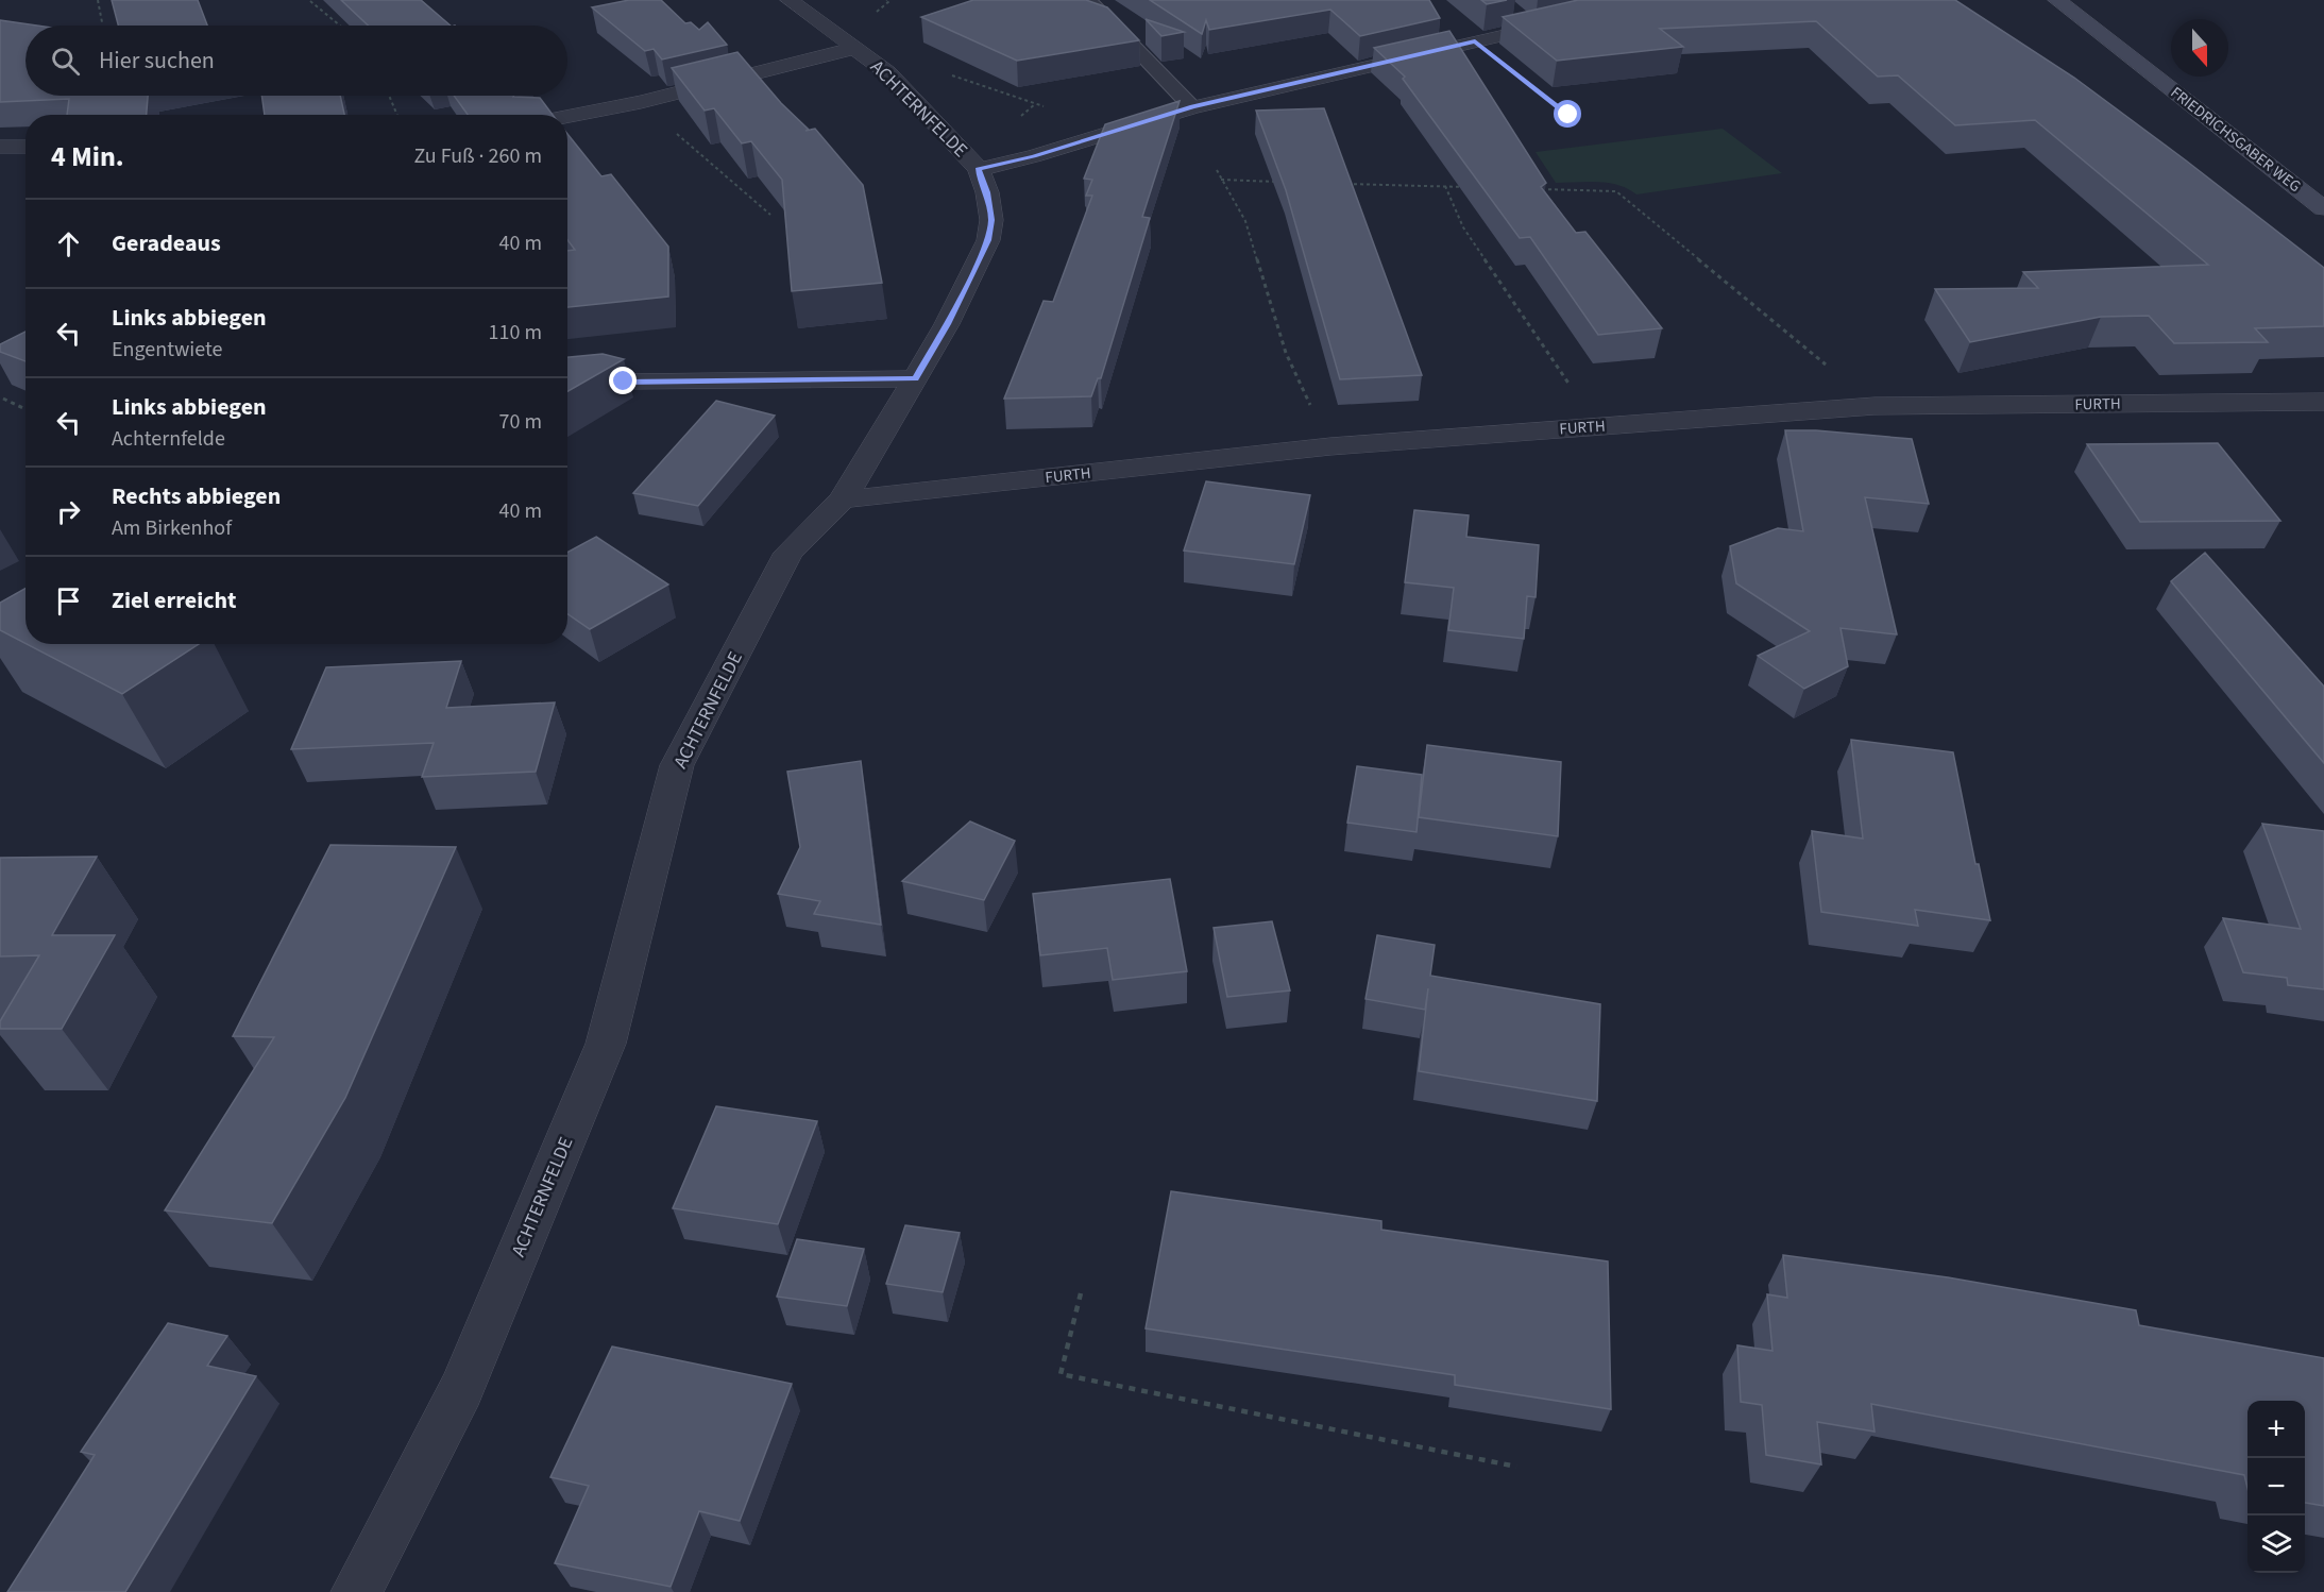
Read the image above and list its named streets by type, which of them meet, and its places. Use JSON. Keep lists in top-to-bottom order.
{
  "streets": {
    "main road": ["FRIEDRICHSGABER WEG"],
    "street": ["ACHTERNFELDE", "FURTH"]
  },
  "crossings": [
    ["ACHTERNFELDE", "FURTH"]
  ],
  "north": "bottom",
  "page": {
    "search": "Hier suchen",
    "heading": ["4 Min.", "Zu Fuß · 260 m"],
    "list": [
      ["Geradeaus", "40 m"],
      ["Links abbiegen", "Engentwiete", "110 m"],
      ["Links abbiegen", "Achternfelde", "70 m"],
      ["Rechts abbiegen", "Am Birkenhof", "40 m"],
      "Ziel erreicht"
    ],
    "map_buttons": ["+", "−"]
  }
}
